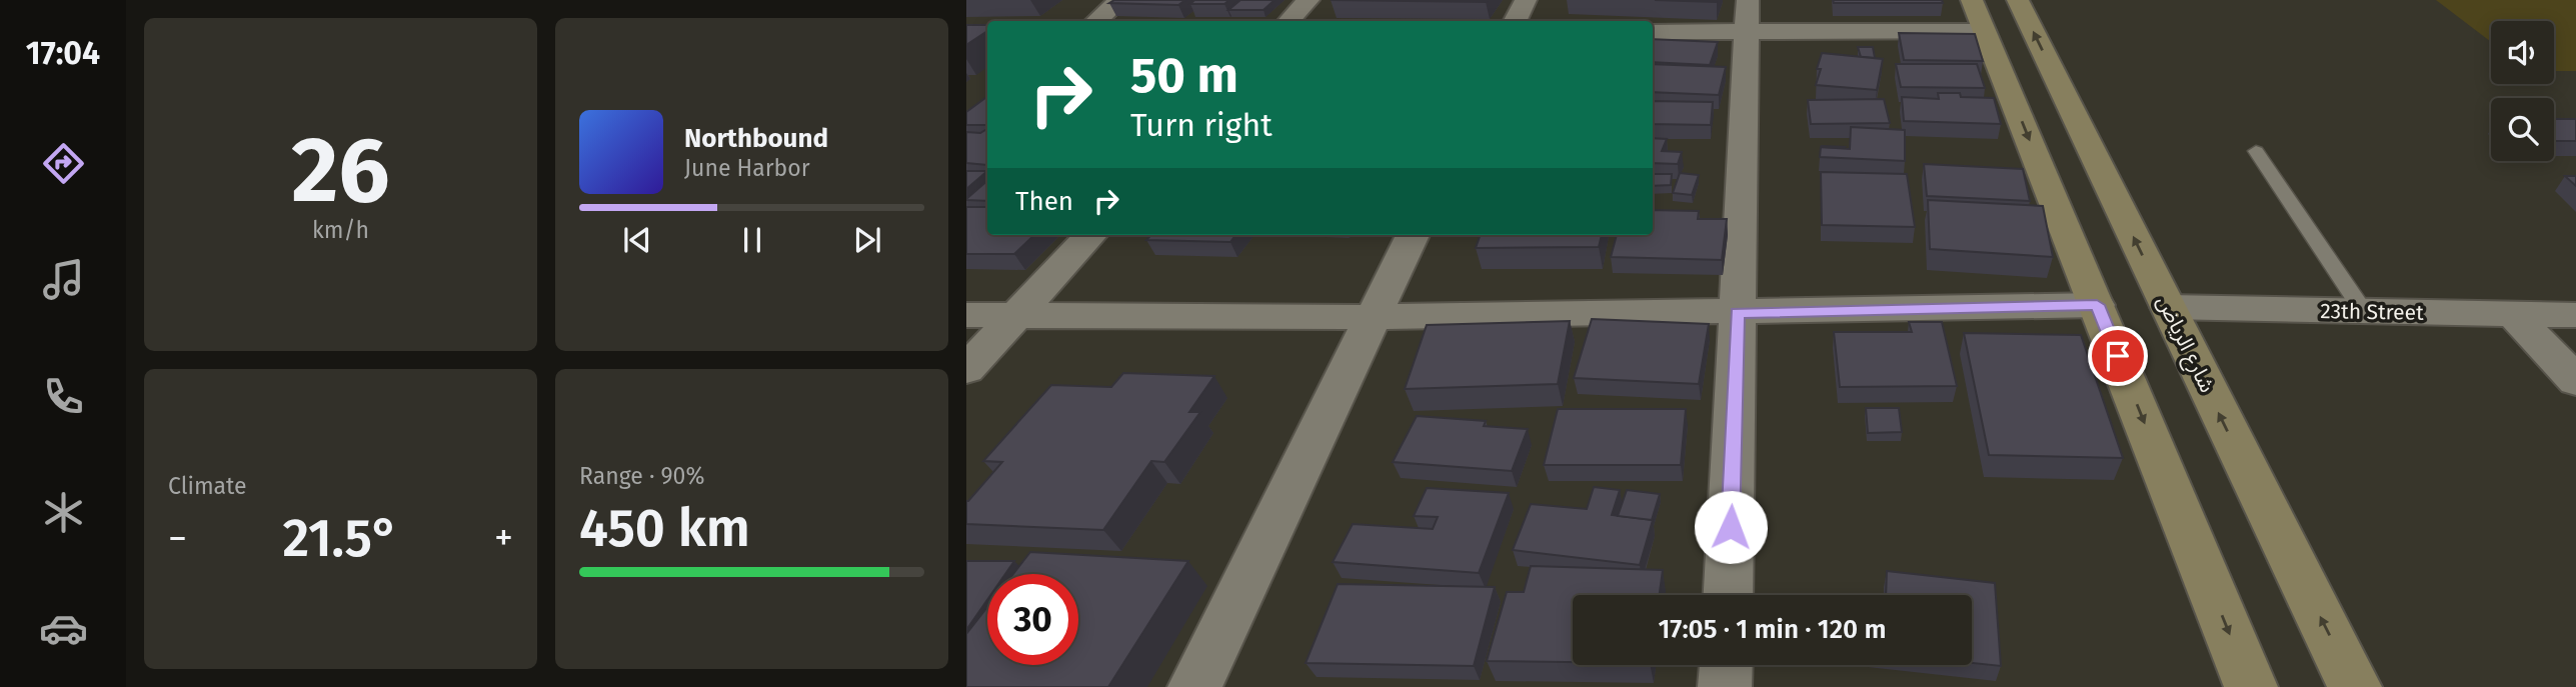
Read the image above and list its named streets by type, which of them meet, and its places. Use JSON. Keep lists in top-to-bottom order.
{
  "streets": {
    "main road": ["شارع الرياض"],
    "street": ["23th Street"]
  },
  "crossings": [
    ["23th Street", "شارع الرياض"]
  ],
  "page": {
    "tabs": "17:04",
    "tile": [
      ["26", "km/h"],
      "Climate",
      ["Range · 90%", "450 km"]
    ],
    "turn": ["50 m", "Turn right"],
    "song": ["Northbound", "June Harbor"],
    "then": "Then",
    "heat": ["−", "21.5°", "+"],
    "limit": "30",
    "trip": "17:05 · 1 min · 120 m"
  }
}
